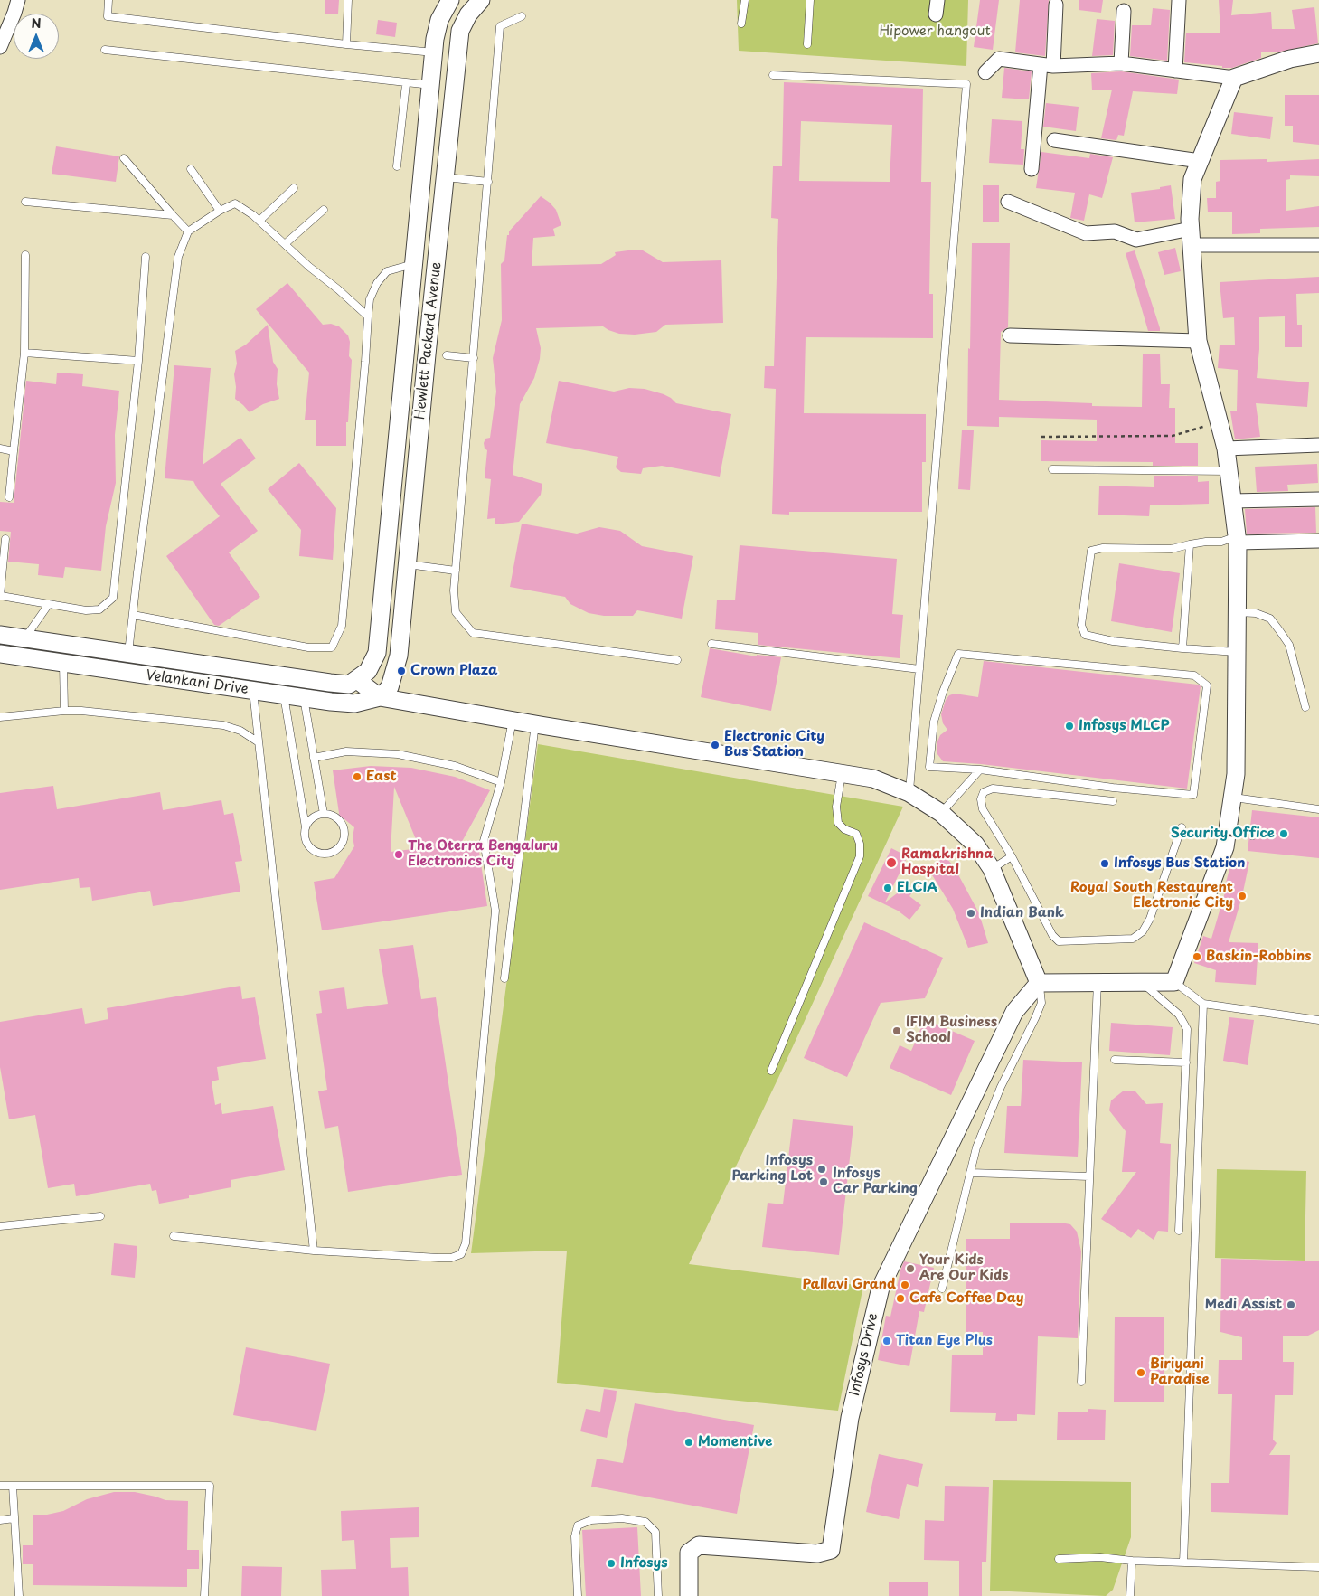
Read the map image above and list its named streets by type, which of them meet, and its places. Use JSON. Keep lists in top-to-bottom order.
{
  "streets": {
    "street": ["Hewlett Packard Avenue", "Velankani Drive", "Infosys Drive"]
  },
  "crossings": [
    ["Hewlett Packard Avenue", "Velankani Drive"]
  ],
  "parks": ["Hipower hangout"],
  "places": [
    "Crown Plaza",
    "Infosys MLCP",
    "Electronic City Bus Station",
    "East",
    "Security Office",
    "The Oterra Bengaluru Electronics City",
    "Ramakrishna Hospital",
    "Infosys Bus Station",
    "ELCIA",
    "Royal South Restaurent Electronic City",
    "Indian Bank",
    "Baskin-Robbins",
    "IFIM Business School",
    "Infosys Parking Lot",
    "Infosys Car Parking",
    "Your Kids Are Our Kids",
    "Pallavi Grand",
    "Cafe Coffee Day",
    "Medi Assist",
    "Titan Eye Plus",
    "Biriyani Paradise",
    "Momentive",
    "Infosys"
  ],
  "north": "top"
}
